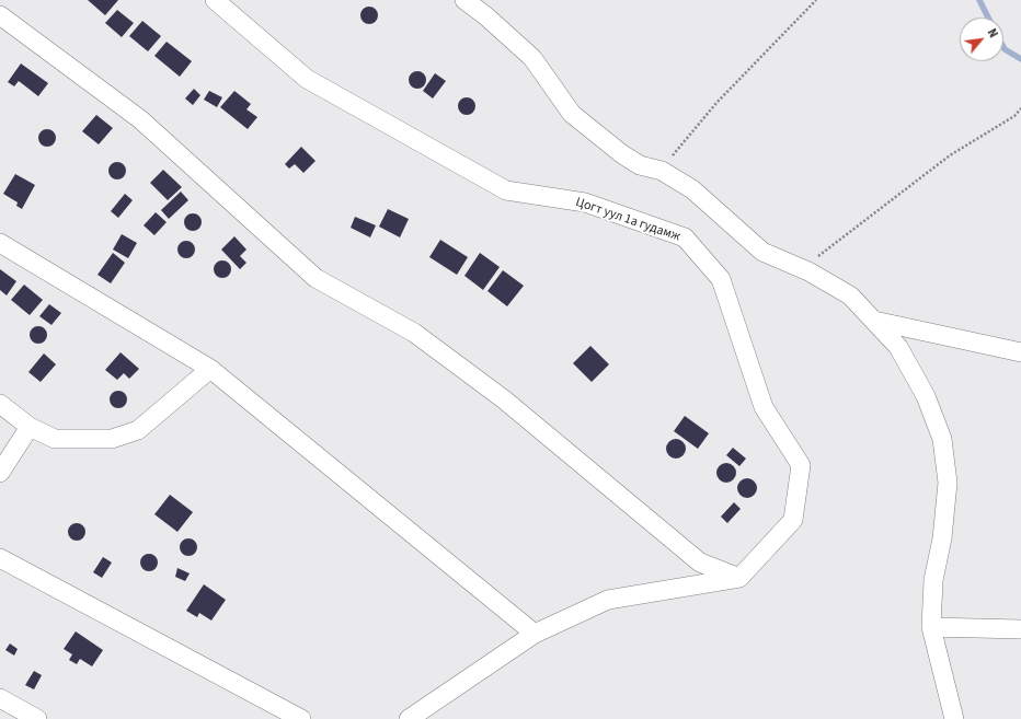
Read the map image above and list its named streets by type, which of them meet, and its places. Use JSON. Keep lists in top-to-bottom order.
{
  "streets": {
    "street": ["Цогт уул 1а гудамж"]
  },
  "north": "top right"
}
